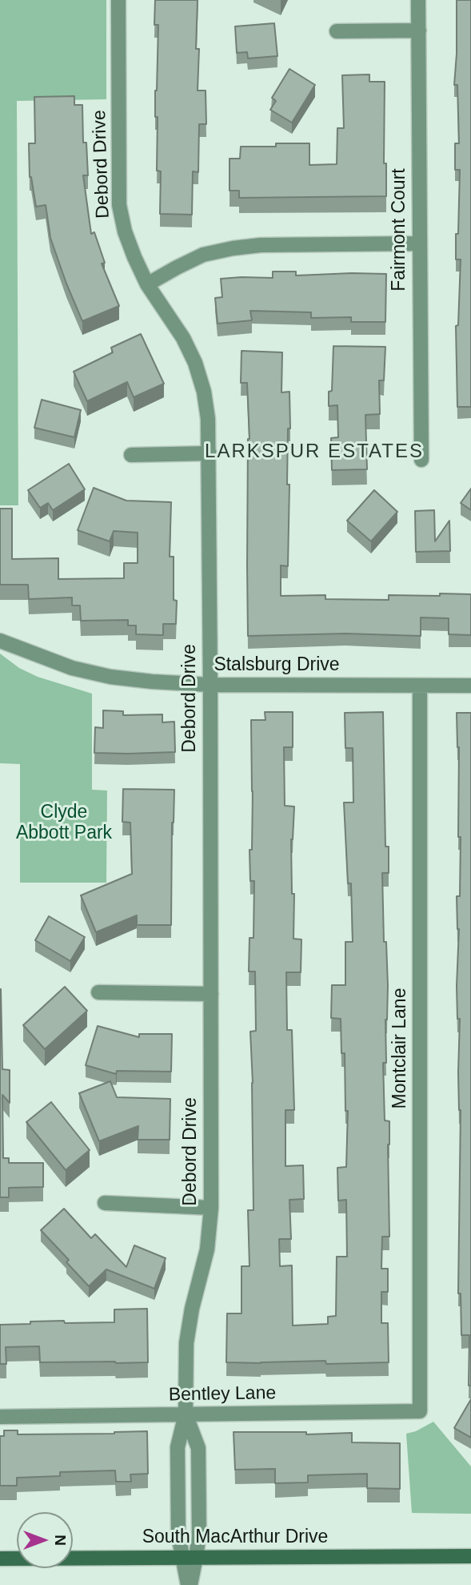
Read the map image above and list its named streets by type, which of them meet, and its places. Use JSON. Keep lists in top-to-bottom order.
{
  "streets": {
    "main road": ["South MacArthur Drive"],
    "street": [
      "Debord Drive",
      "Fairmont Court",
      "Stalsburg Drive",
      "Montclair Lane",
      "Bentley Lane"
    ]
  },
  "crossings": [
    ["Debord Drive", "Stalsburg Drive"],
    ["Debord Drive", "Bentley Lane"],
    ["Debord Drive", "South MacArthur Drive"],
    ["Stalsburg Drive", "Montclair Lane"],
    ["Montclair Lane", "Bentley Lane"]
  ],
  "districts": ["LARKSPUR ESTATES"],
  "parks": ["Clyde Abbott Park"],
  "north": "right"
}
